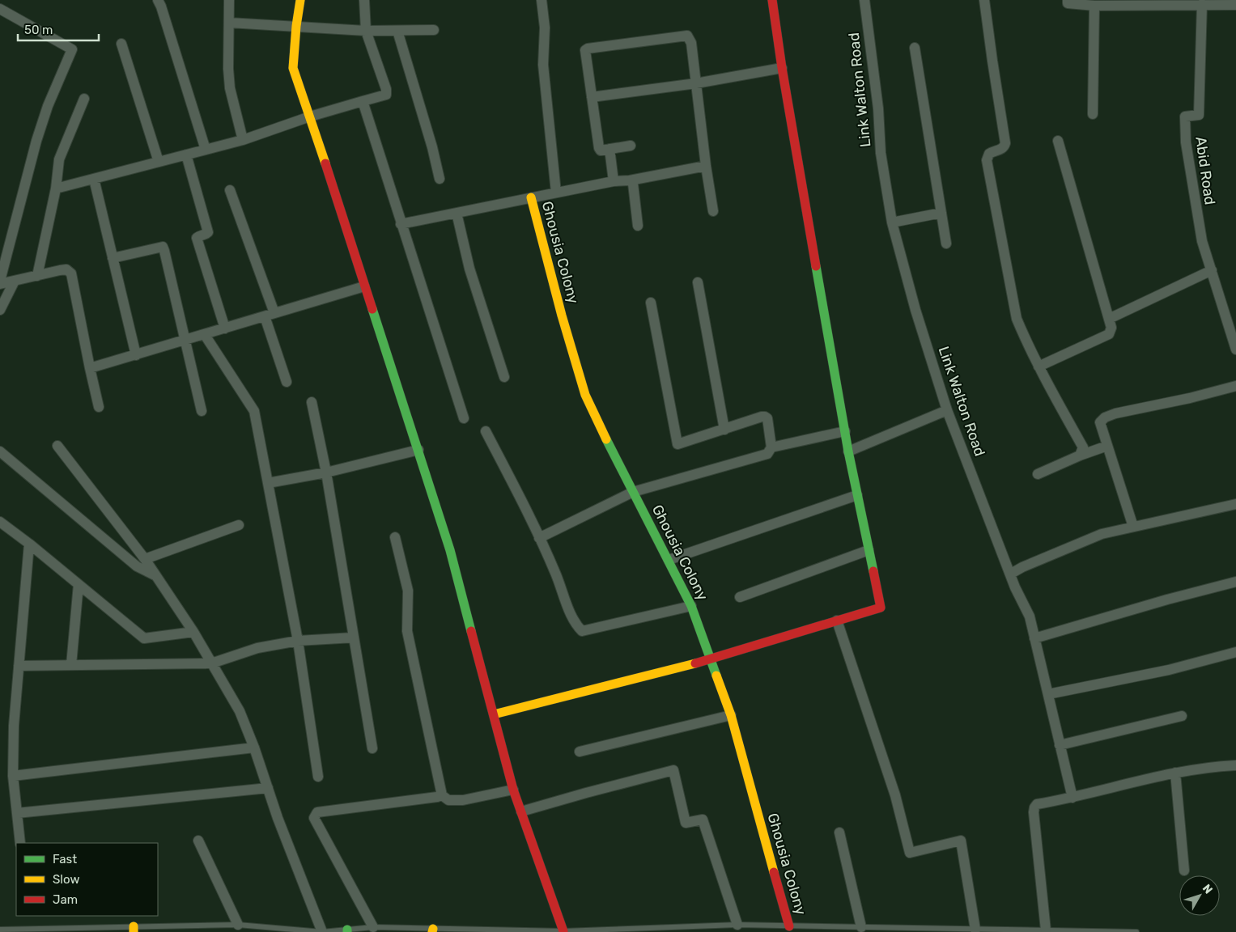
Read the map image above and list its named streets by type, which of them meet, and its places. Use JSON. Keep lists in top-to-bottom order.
{
  "streets": {
    "street": ["Link Walton Road", "Abid Road", "Ghousia Colony"]
  },
  "legend": ["Fast", "Slow", "Jam"],
  "scale_bar": "50 m",
  "north": "top right"
}
